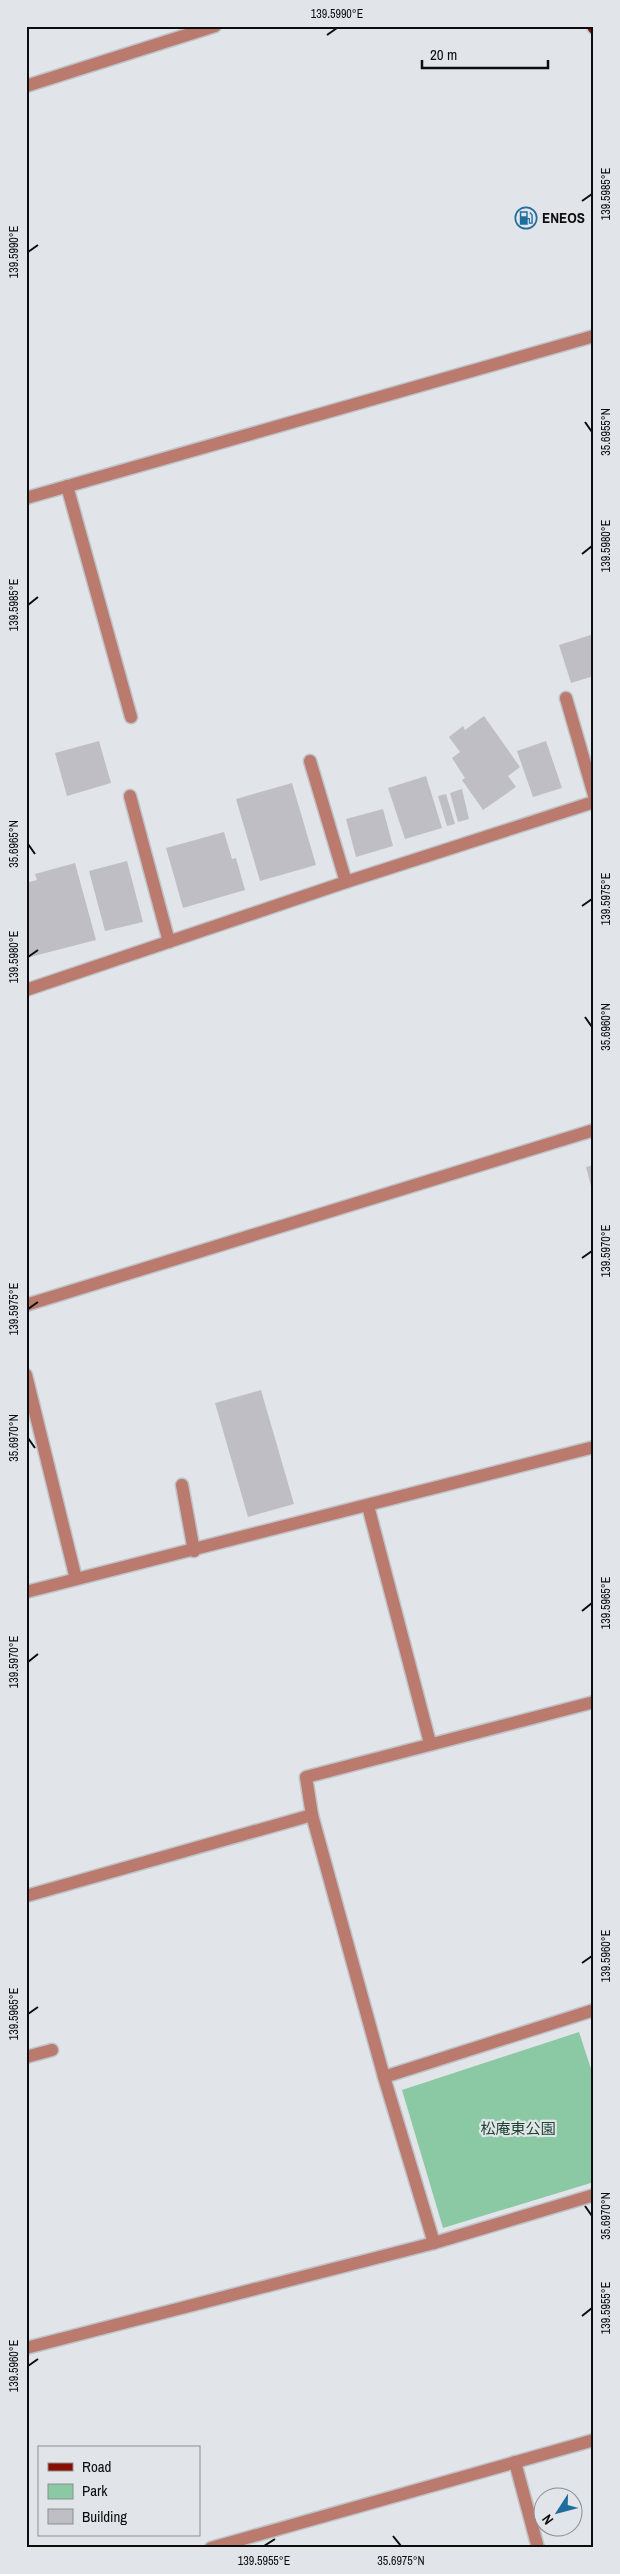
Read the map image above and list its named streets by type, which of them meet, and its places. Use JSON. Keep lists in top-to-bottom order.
{
  "parks": ["松庵東公園"],
  "places": {
    "fuel station": ["ENEOS"]
  },
  "legend": ["Road", "Park", "Building"],
  "scale_bar": "20 m",
  "north": "bottom left",
  "coordinates": [
    "139.5990°E",
    "139.5985°E",
    "35.6955°N",
    "139.5980°E",
    "35.6965°N",
    "139.5975°E",
    "35.6960°N",
    "139.5970°E",
    "35.6970°N",
    "139.5965°E",
    "139.5960°E",
    "139.5955°E",
    "35.6975°N"
  ]
}
